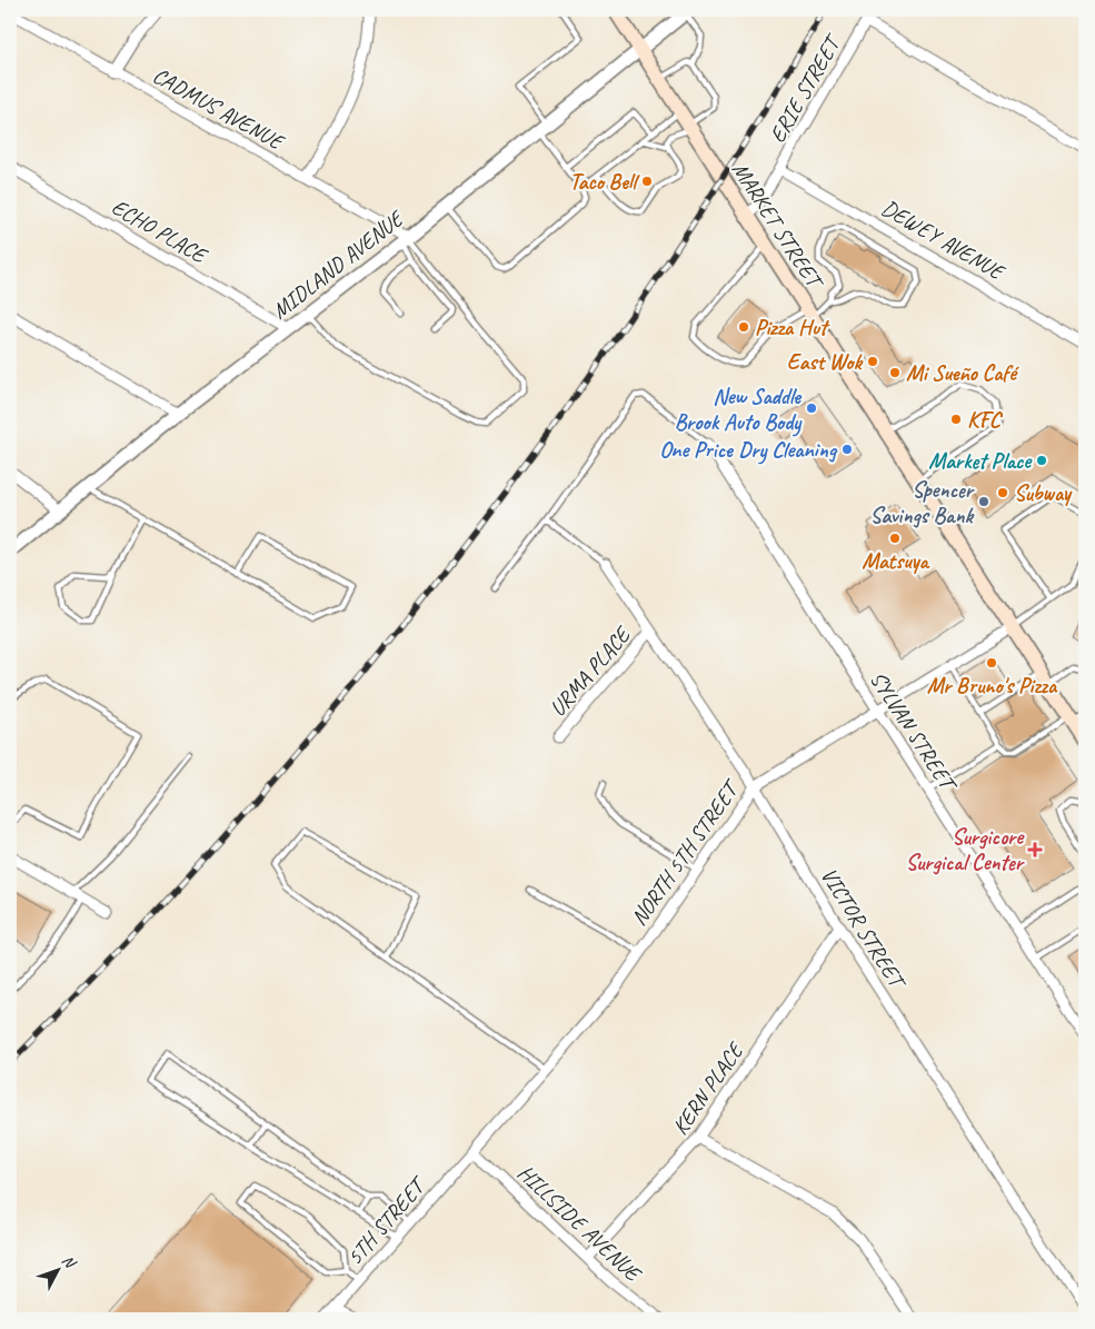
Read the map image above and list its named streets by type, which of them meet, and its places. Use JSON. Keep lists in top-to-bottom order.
{
  "streets": {
    "main road": ["MARKET STREET"],
    "street": [
      "ERIE STREET",
      "CADMUS AVENUE",
      "ECHO PLACE",
      "DEWEY AVENUE",
      "MIDLAND AVENUE",
      "URMA PLACE",
      "SYLVAN STREET",
      "NORTH 5TH STREET",
      "VICTOR STREET",
      "KERN PLACE",
      "5TH STREET",
      "HILLSIDE AVENUE"
    ]
  },
  "crossings": [
    ["ERIE STREET", "MARKET STREET"],
    ["ERIE STREET", "DEWEY AVENUE"],
    ["CADMUS AVENUE", "MIDLAND AVENUE"],
    ["MARKET STREET", "MIDLAND AVENUE"],
    ["MARKET STREET", "NORTH 5TH STREET"],
    ["ECHO PLACE", "MIDLAND AVENUE"],
    ["URMA PLACE", "VICTOR STREET"],
    ["SYLVAN STREET", "NORTH 5TH STREET"],
    ["NORTH 5TH STREET", "VICTOR STREET"],
    ["NORTH 5TH STREET", "5TH STREET"],
    ["NORTH 5TH STREET", "HILLSIDE AVENUE"],
    ["VICTOR STREET", "KERN PLACE"],
    ["KERN PLACE", "HILLSIDE AVENUE"],
    ["5TH STREET", "HILLSIDE AVENUE"]
  ],
  "places": {
    "other": [
      "Taco Bell",
      "Pizza Hut",
      "East Wok",
      "Mi Sueño Café",
      "New Saddle Brook Auto Body",
      "KFC",
      "One Price Dry Cleaning",
      "Market Place",
      "Subway",
      "Spencer Savings Bank",
      "Matsuya",
      "Mr Bruno's Pizza"
    ],
    "health": ["Surgicore Surgical Center"]
  },
  "north": "top right"
}
